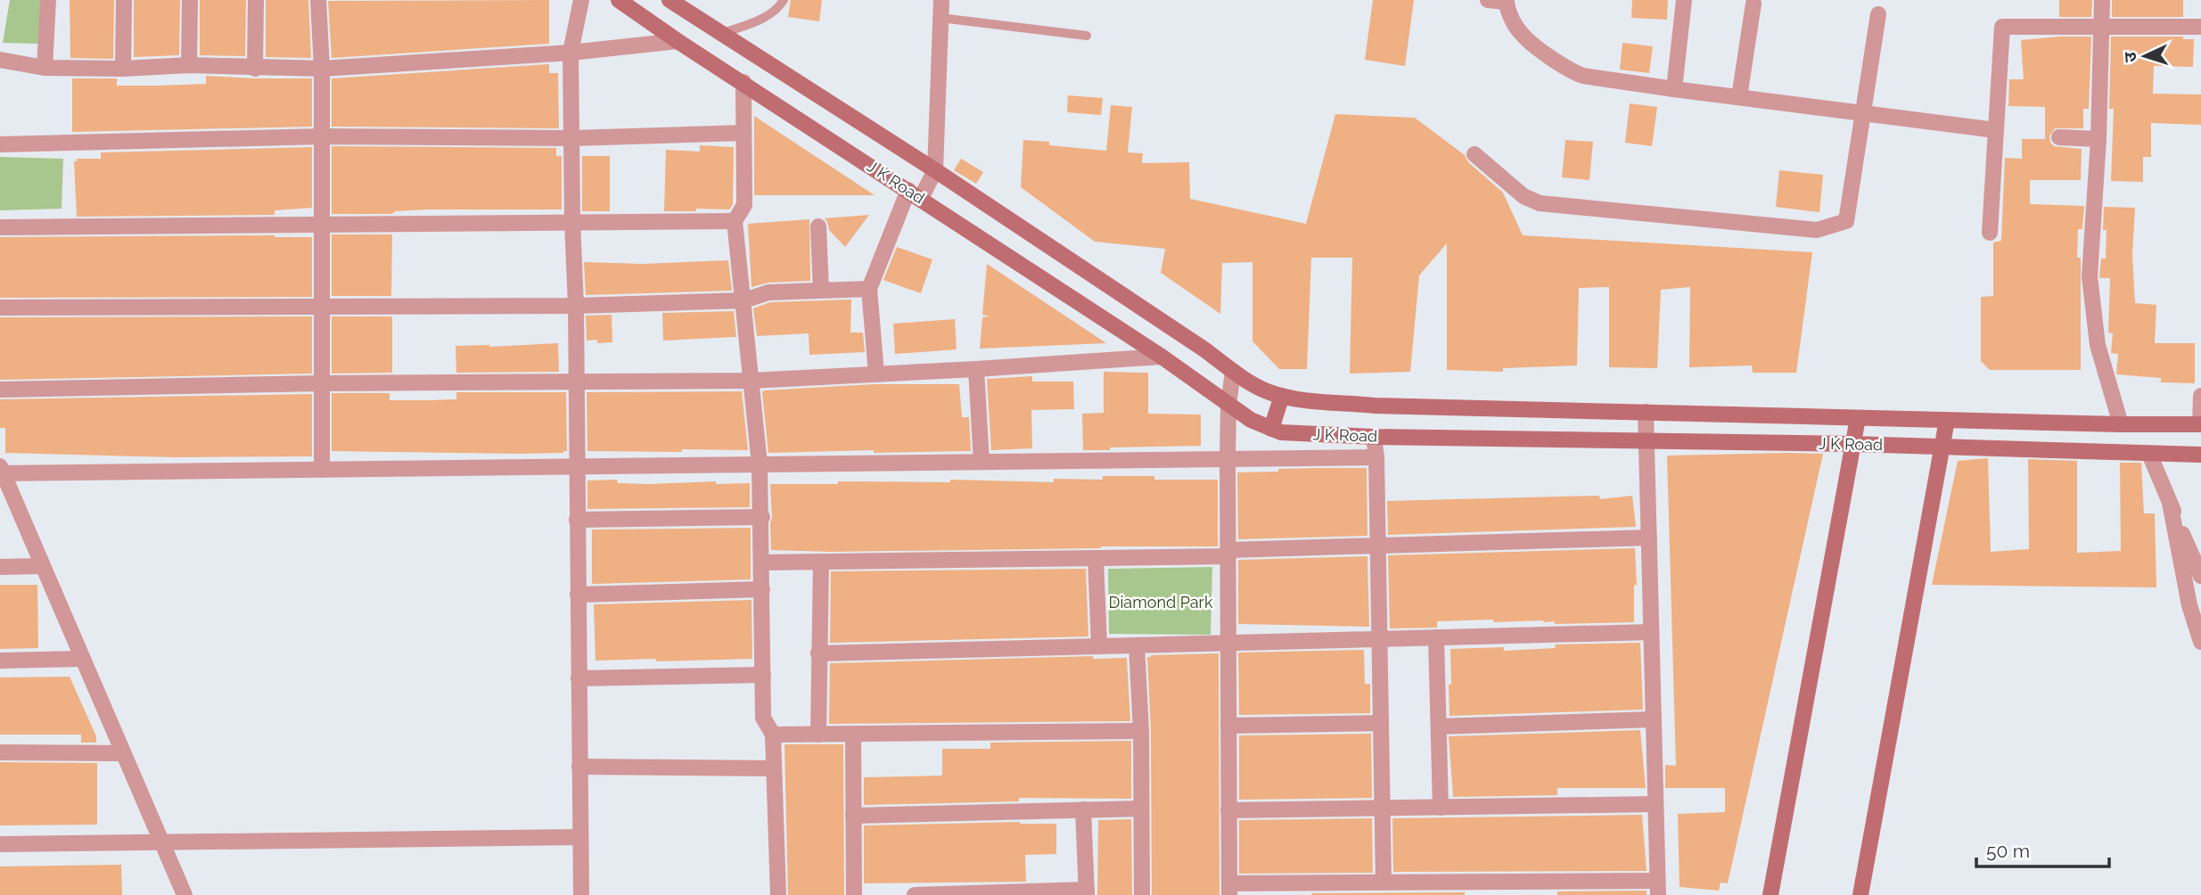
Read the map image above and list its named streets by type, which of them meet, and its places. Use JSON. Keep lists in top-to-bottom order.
{
  "streets": {
    "main road": ["J K Road"]
  },
  "parks": ["Diamond Park"],
  "scale_bar": "50 m",
  "north": "left"
}
